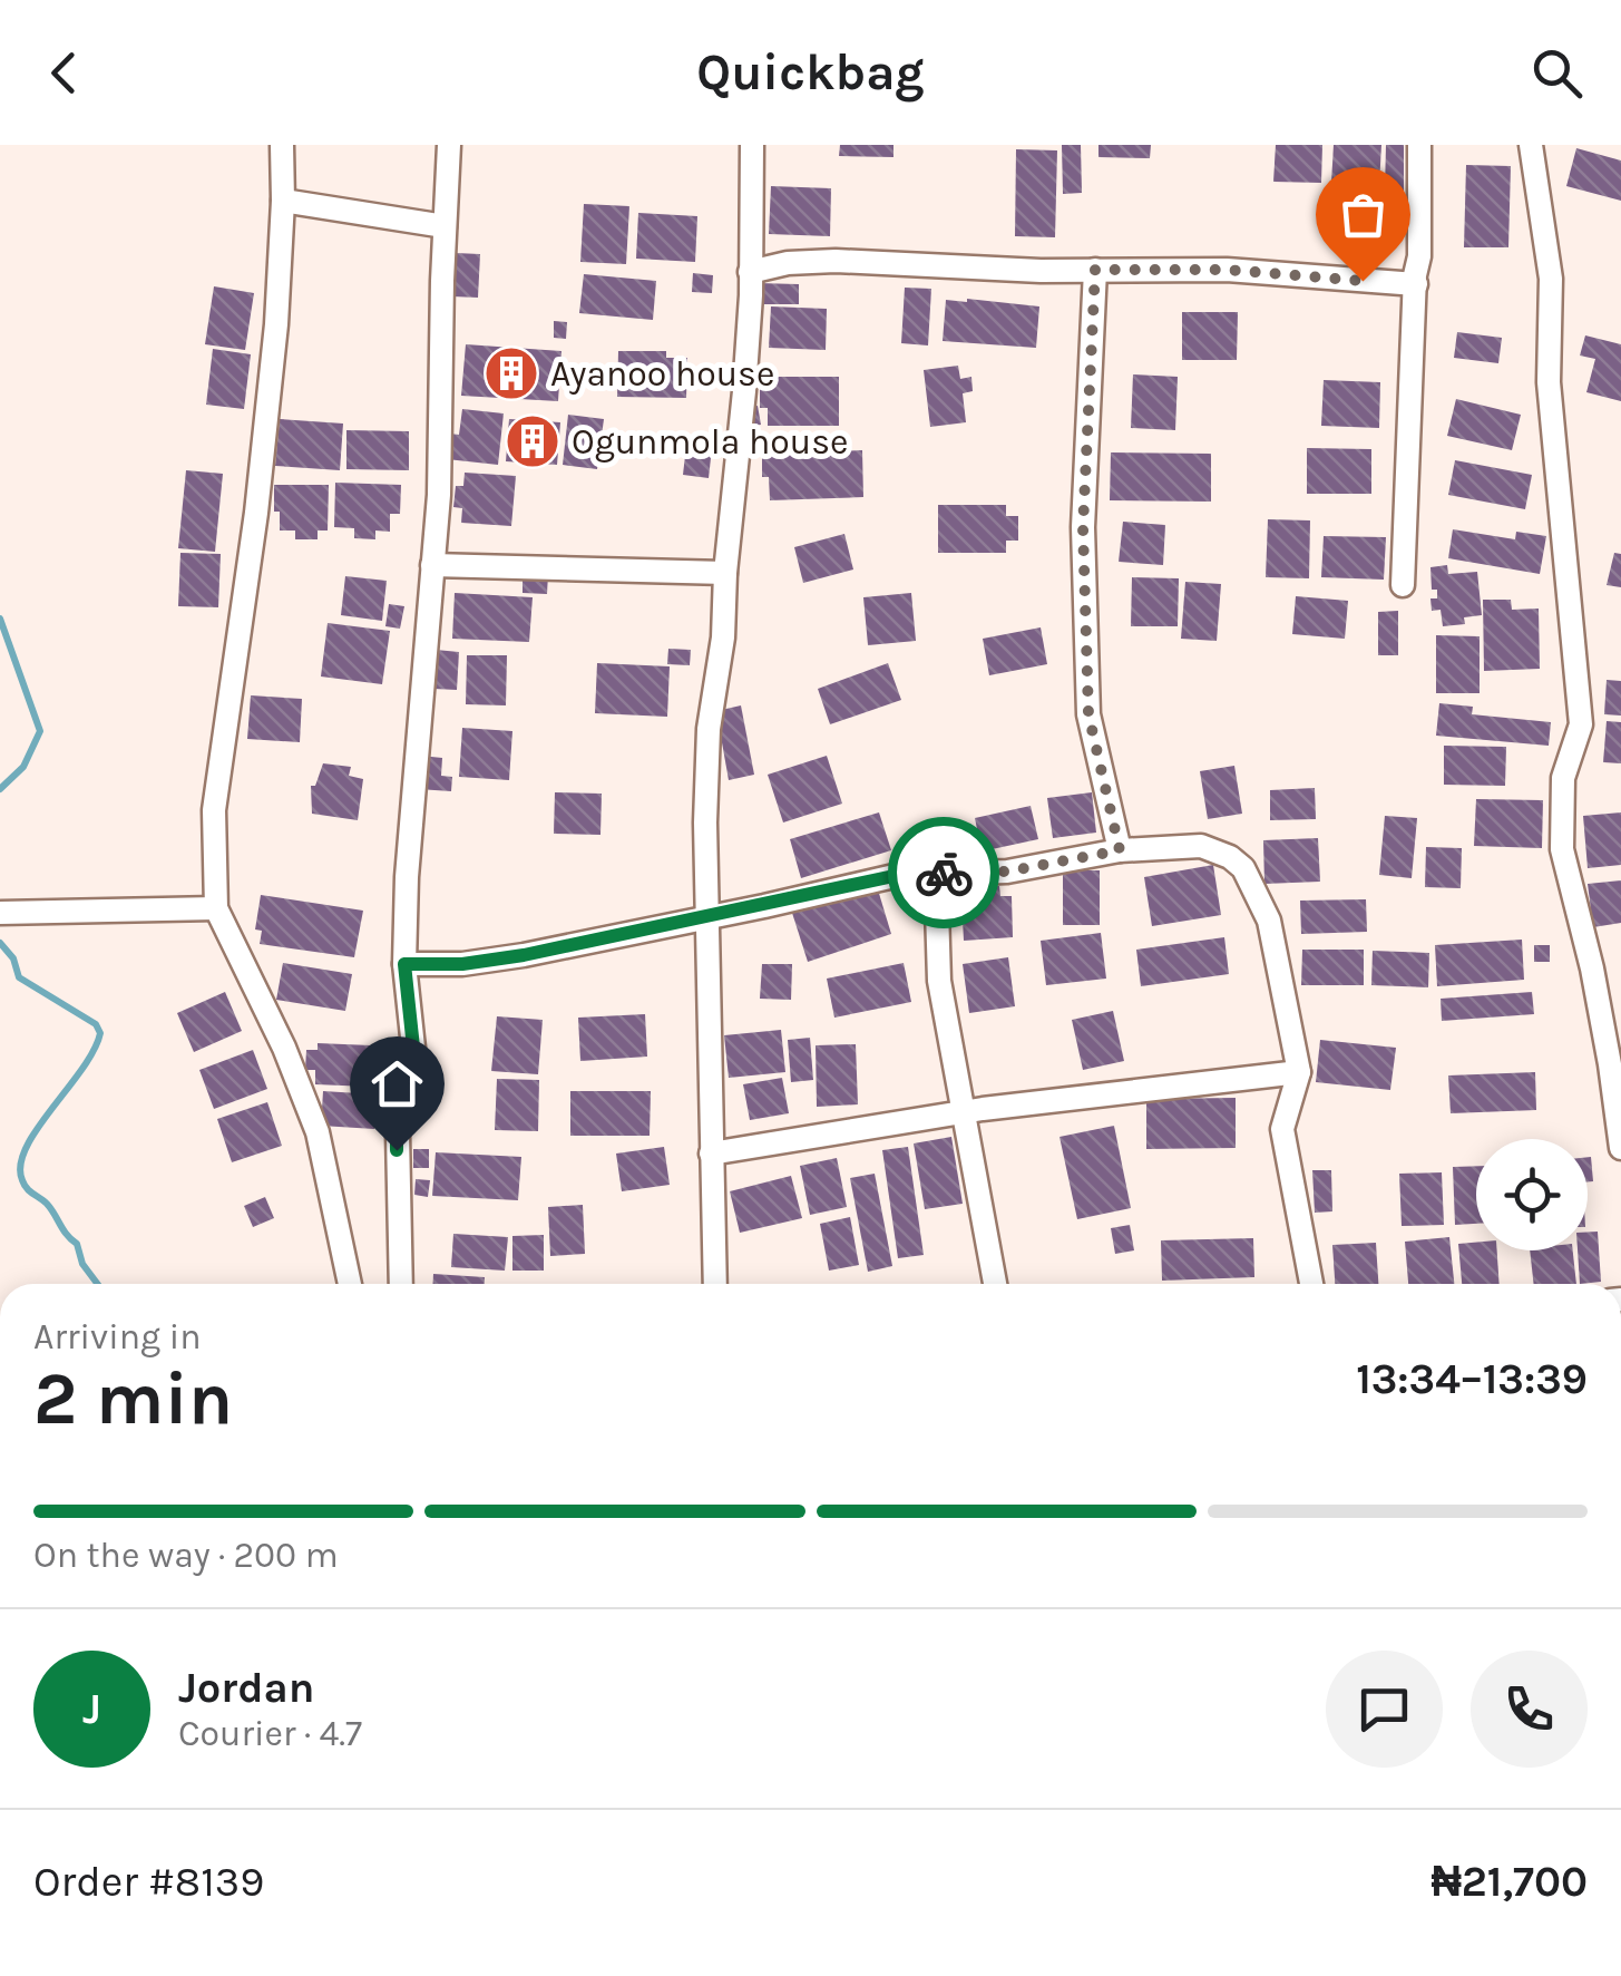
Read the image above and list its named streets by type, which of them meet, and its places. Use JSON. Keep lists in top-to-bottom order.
{
  "places": {
    "building": ["Ayanoo house", "Ogunmola house"]
  },
  "page": {
    "header": "Quickbag",
    "heading": ["2 min", "Arriving in", "13:34–13:39"],
    "panel": [
      "Jordan",
      "Courier · 4.7",
      "Order #8139",
      "₦21,700"
    ],
    "bar": "On the way · 200 m",
    "round": "J"
  }
}
